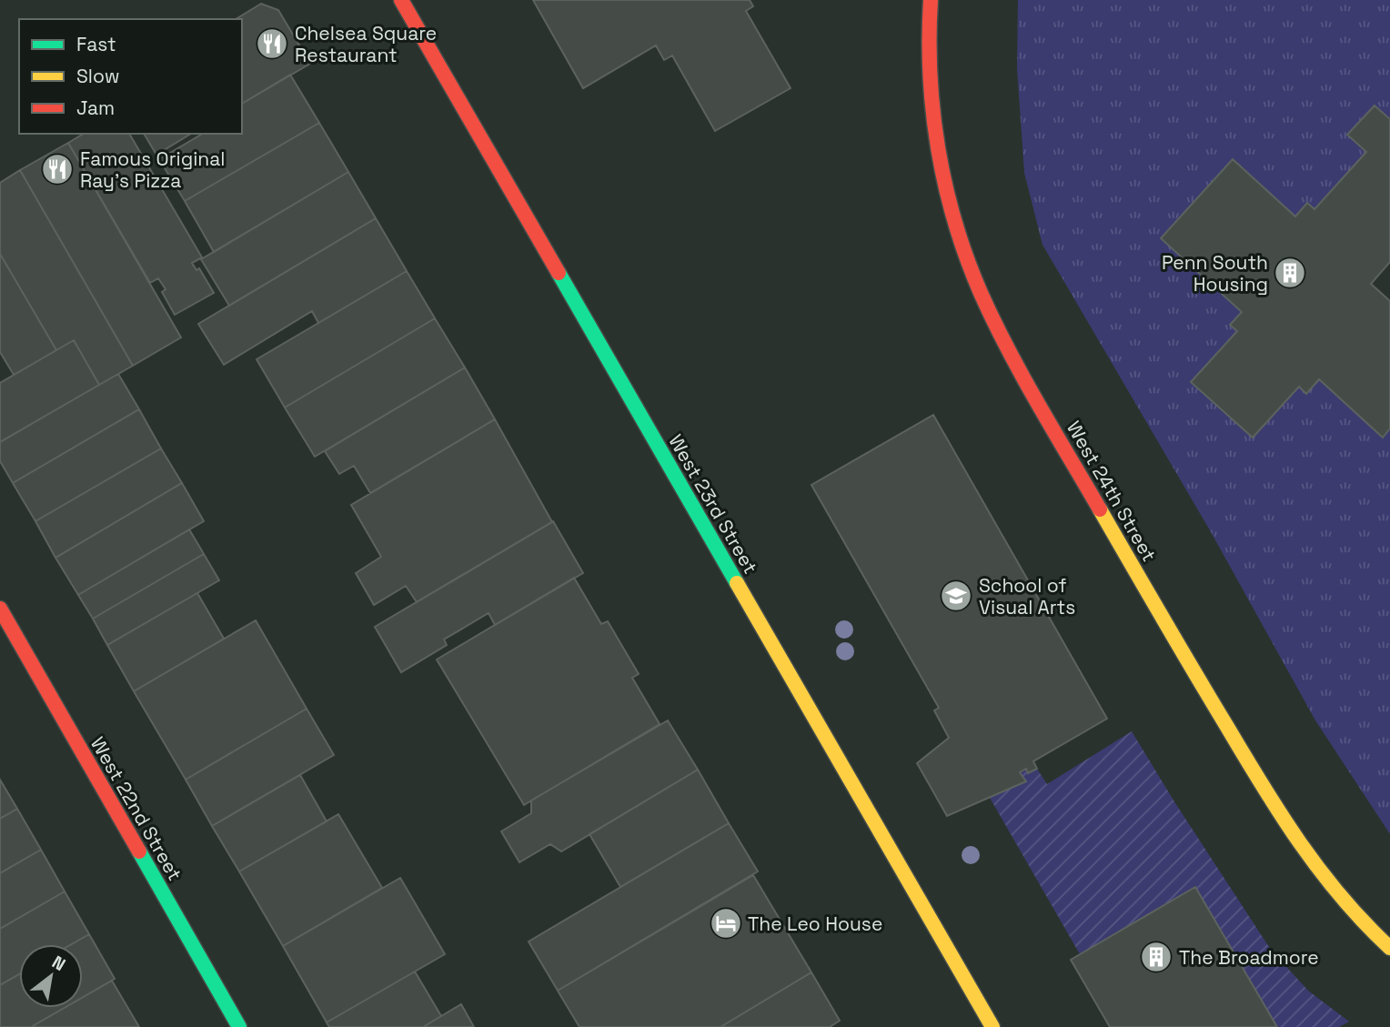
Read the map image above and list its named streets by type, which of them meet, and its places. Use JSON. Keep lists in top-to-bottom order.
{
  "streets": {
    "street": ["West 24th Street", "West 23rd Street", "West 22nd Street"]
  },
  "places": {
    "restaurant": ["Chelsea Square Restaurant", "Famous Original Ray's Pizza"],
    "building": ["Penn South Housing", "The Broadmore"],
    "school or university": ["School of Visual Arts"],
    "hotel": ["The Leo House"]
  },
  "legend": ["Fast", "Slow", "Jam"],
  "north": "top right"
}
